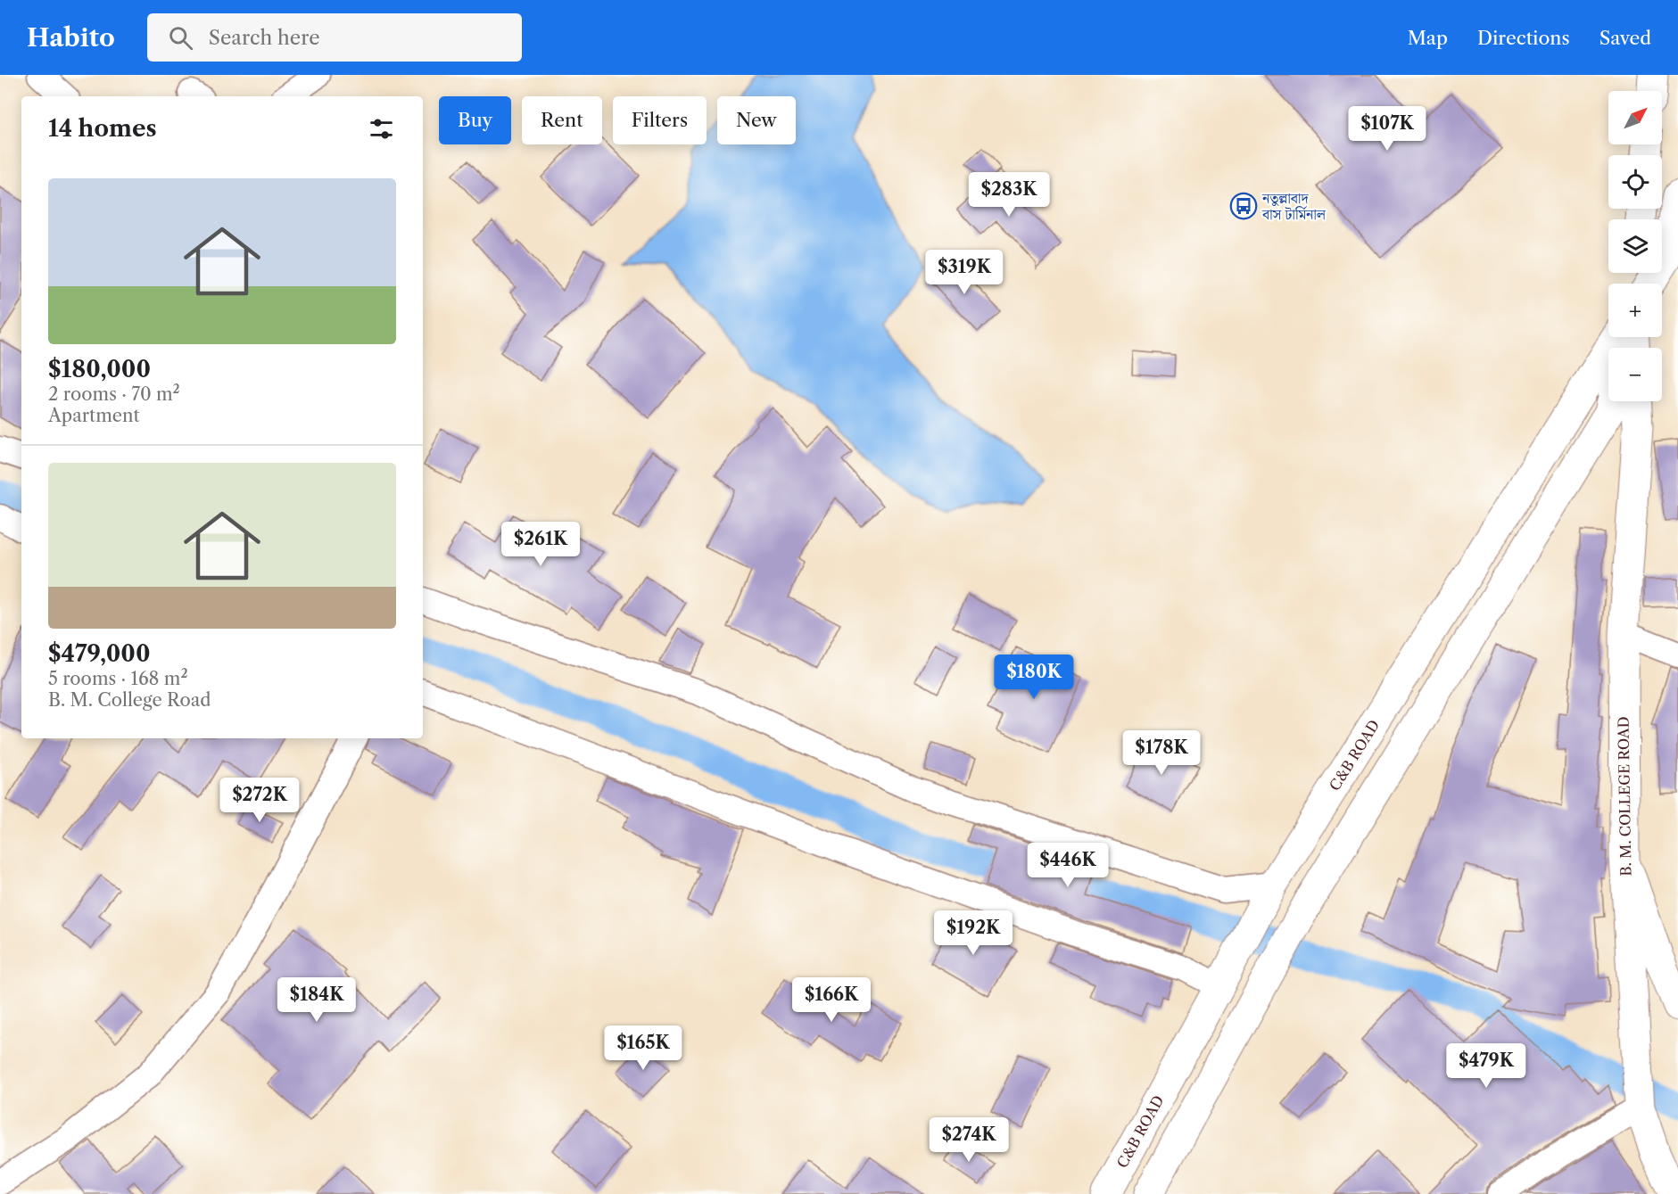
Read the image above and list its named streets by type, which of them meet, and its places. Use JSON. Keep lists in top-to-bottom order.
{
  "streets": {
    "main road": ["C&B ROAD", "B. M. COLLEGE ROAD"]
  },
  "places": {
    "bus stop": ["নতুল্লাবাদ বাস টার্মিনাল"]
  },
  "north": "top right",
  "page": {
    "header": "Habito",
    "search": "Search here",
    "nav": ["Map", "Directions", "Saved"],
    "map_buttons": ["+", "−"],
    "chip": [
      "Buy",
      "Rent",
      "Filters",
      "New"
    ],
    "heading": "14 homes",
    "price": [
      "$107K",
      "$283K",
      "$319K",
      "$261K",
      "$180K",
      "$178K",
      "$272K",
      "$446K",
      "$192K",
      "$184K",
      "$166K",
      "$165K",
      "$479K",
      "$274K"
    ],
    "list": [
      {
        "name": "$180,000",
        "note": "2 rooms · 70 m² · Apartment"
      },
      {
        "name": "$479,000",
        "note": "5 rooms · 168 m² · B. M. College Road"
      }
    ]
  }
}
